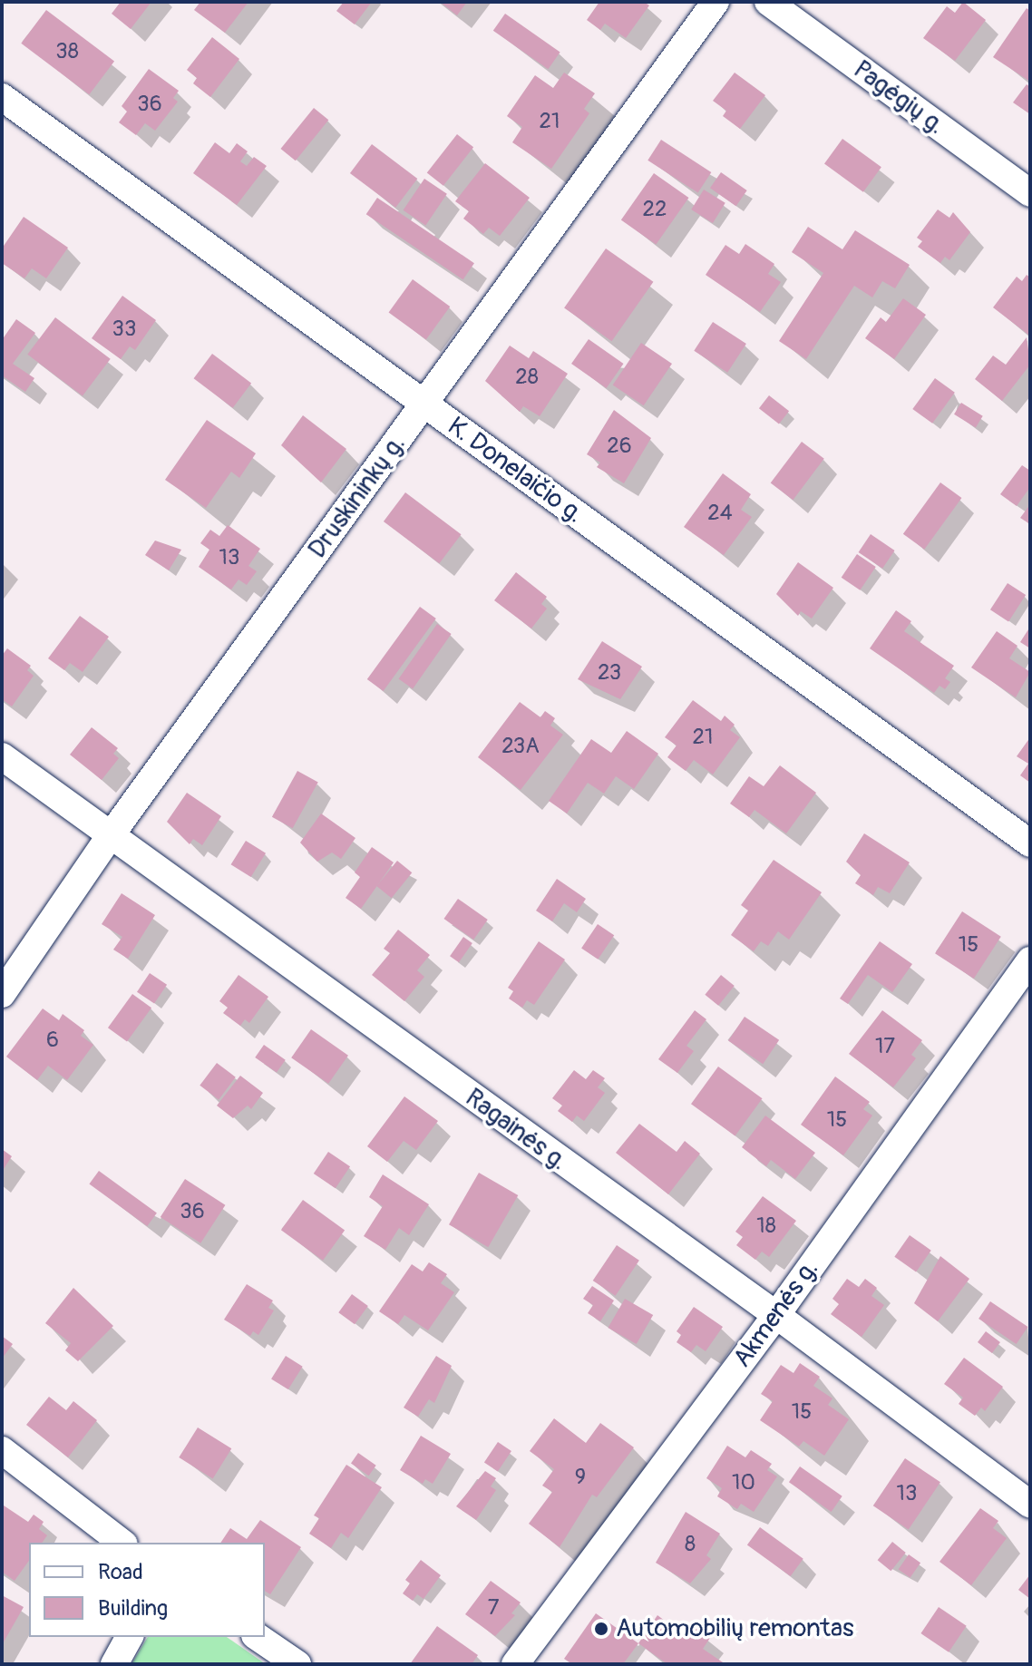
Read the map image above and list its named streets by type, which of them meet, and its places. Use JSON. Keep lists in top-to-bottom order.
{
  "streets": {
    "street": [
      "Pagėgių g.",
      "K. Donelaičio g.",
      "Druskininkų g.",
      "Ragainės g.",
      "Akmenės g."
    ]
  },
  "crossings": [
    ["K. Donelaičio g.", "Druskininkų g."],
    ["Druskininkų g.", "Ragainės g."],
    ["Ragainės g.", "Akmenės g."]
  ],
  "places": ["Automobilių remontas"],
  "house_numbers": [
    "38",
    "36",
    "21",
    "22",
    "33",
    "28",
    "26",
    "24",
    "13",
    "23",
    "21",
    "23A",
    "15",
    "6",
    "17",
    "15",
    "36",
    "18",
    "15",
    "9",
    "10",
    "13",
    "8",
    "7"
  ],
  "legend": ["Road", "Building"]
}
